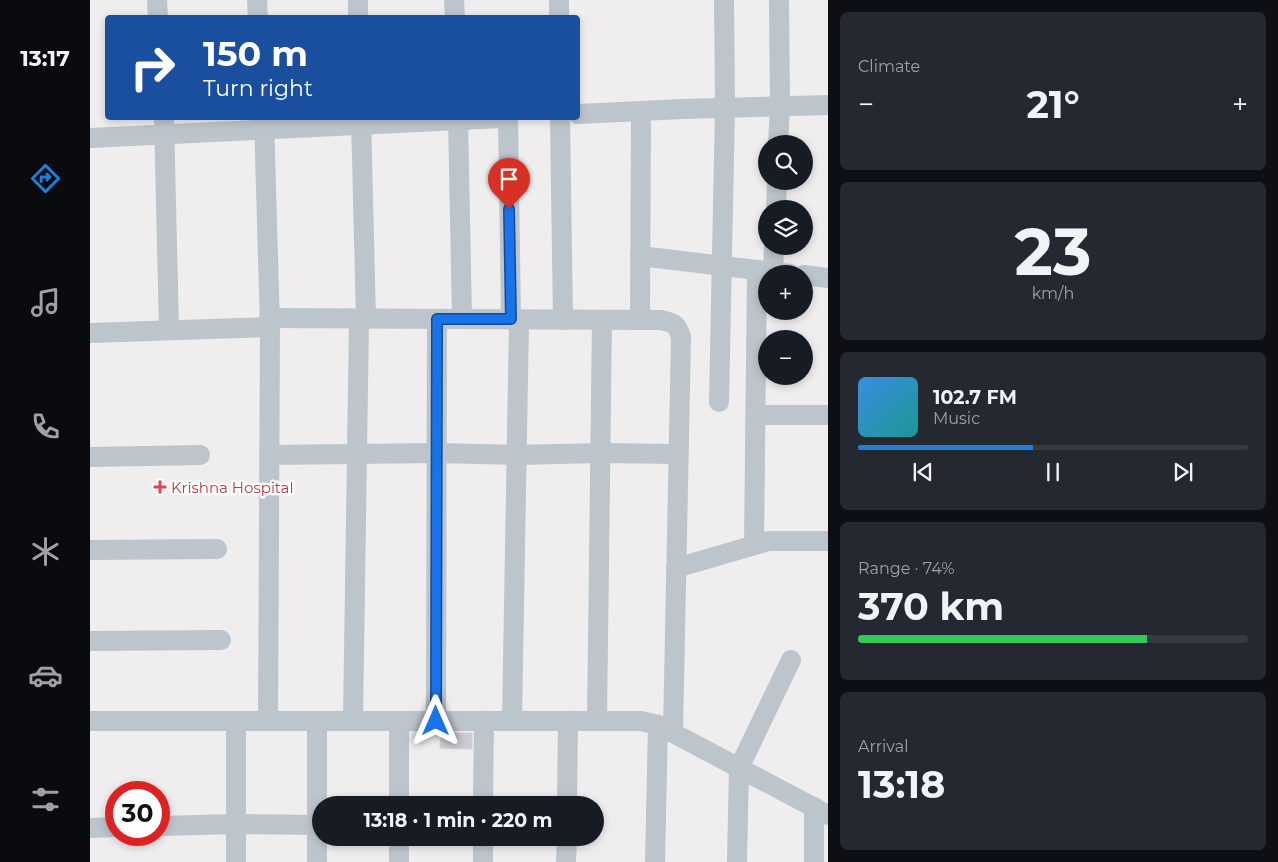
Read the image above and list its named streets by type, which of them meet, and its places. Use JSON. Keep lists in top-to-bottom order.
{
  "places": {
    "health": ["Krishna Hospital"]
  },
  "page": {
    "tabs": "13:17",
    "tile": [
      "Climate",
      ["23", "km/h"],
      ["Range · 74%", "370 km"],
      ["Arrival", "13:18"]
    ],
    "turn": ["150 m", "Turn right"],
    "heat": ["−", "21°", "+"],
    "map_buttons": ["+", "−"],
    "song": ["102.7 FM", "Music"],
    "limit": "30",
    "trip": "13:18 · 1 min · 220 m"
  }
}
